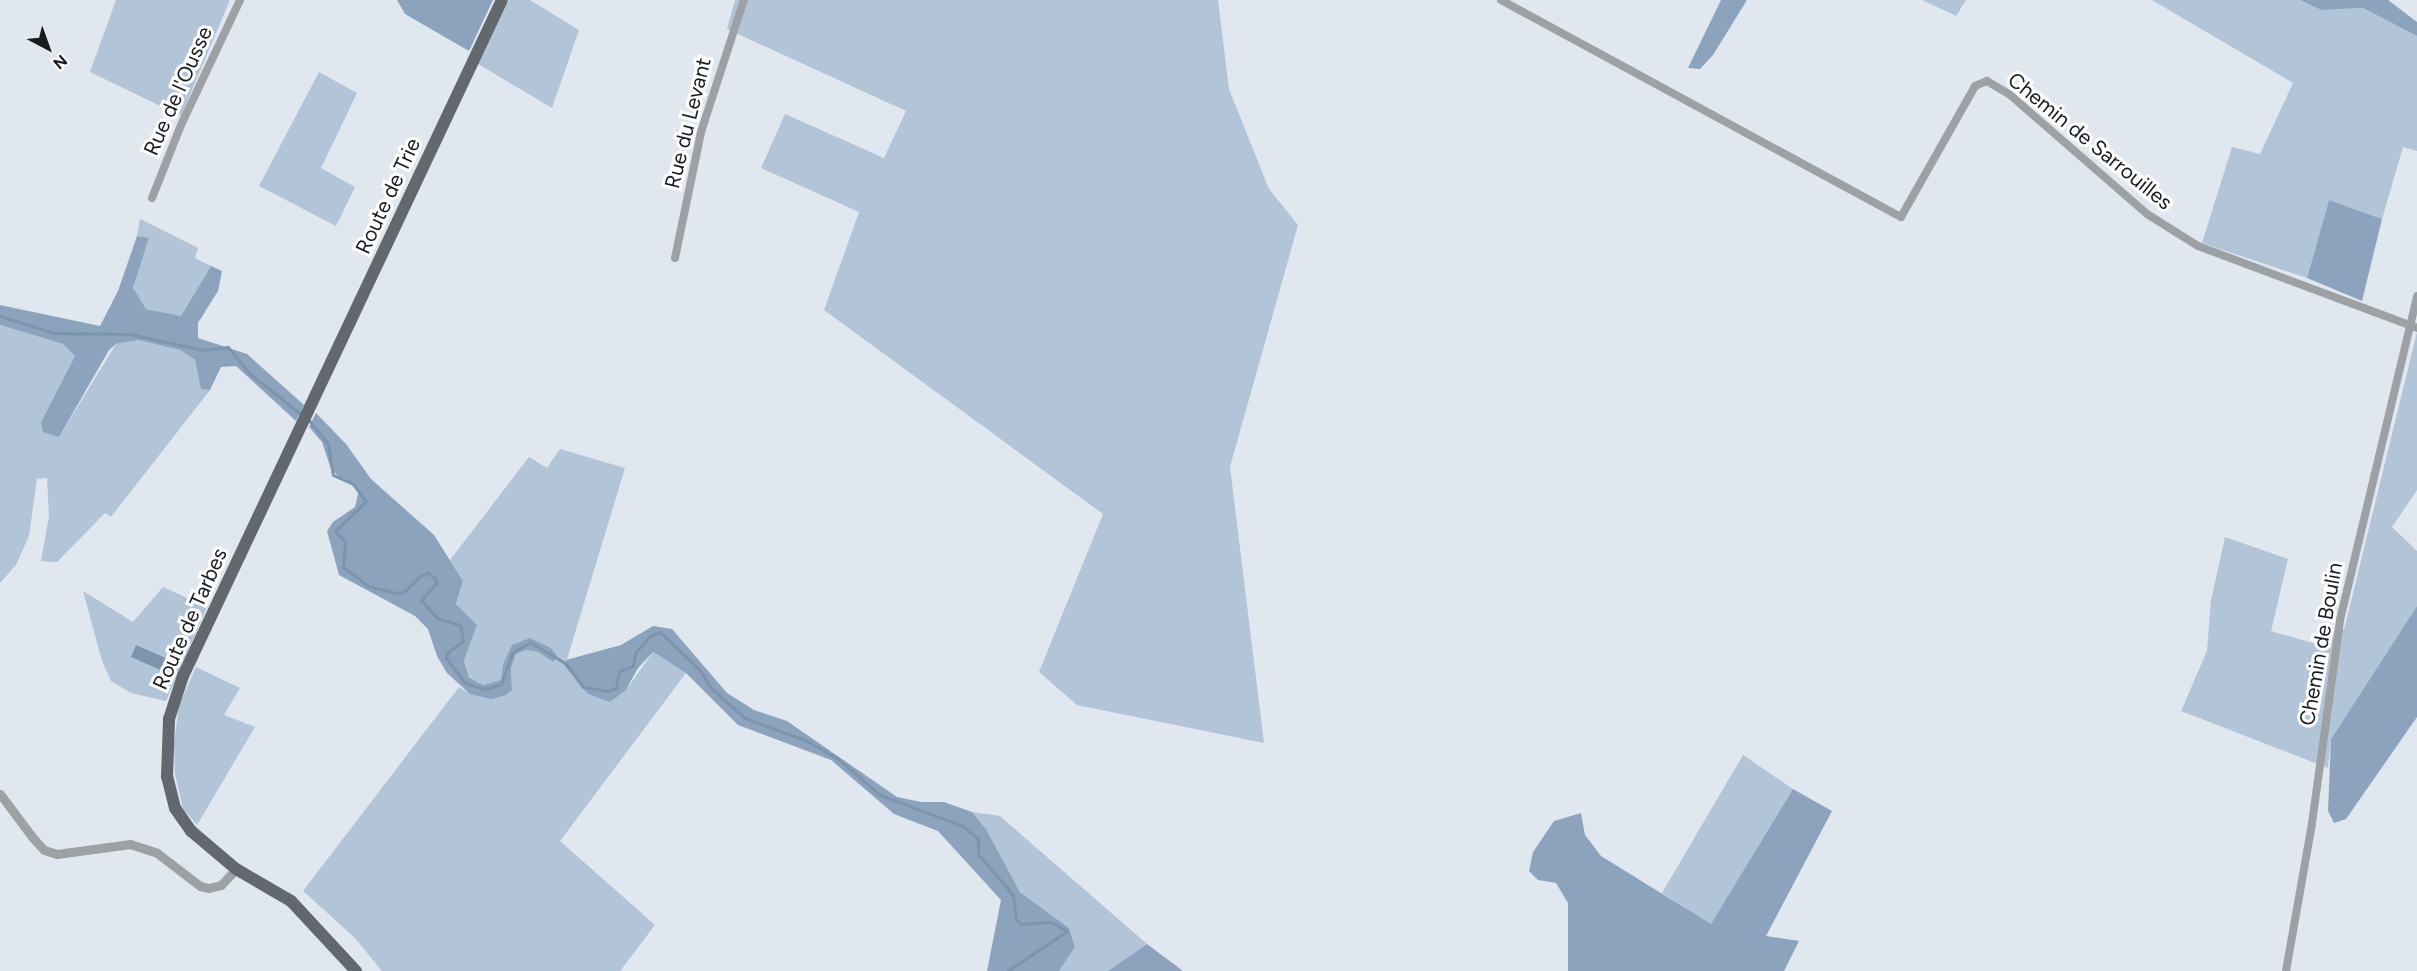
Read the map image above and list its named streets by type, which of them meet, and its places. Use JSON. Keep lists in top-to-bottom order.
{
  "streets": {
    "main road": ["Route de Trie", "Route de Tarbes"],
    "street": [
      "Rue de l'Ousse",
      "Rue du Levant",
      "Chemin de Sarrouilles",
      "Chemin de Boulin"
    ]
  },
  "crossings": [
    ["Chemin de Sarrouilles", "Chemin de Boulin"],
    ["Route de Trie", "Route de Tarbes"]
  ],
  "north": "bottom right"
}
